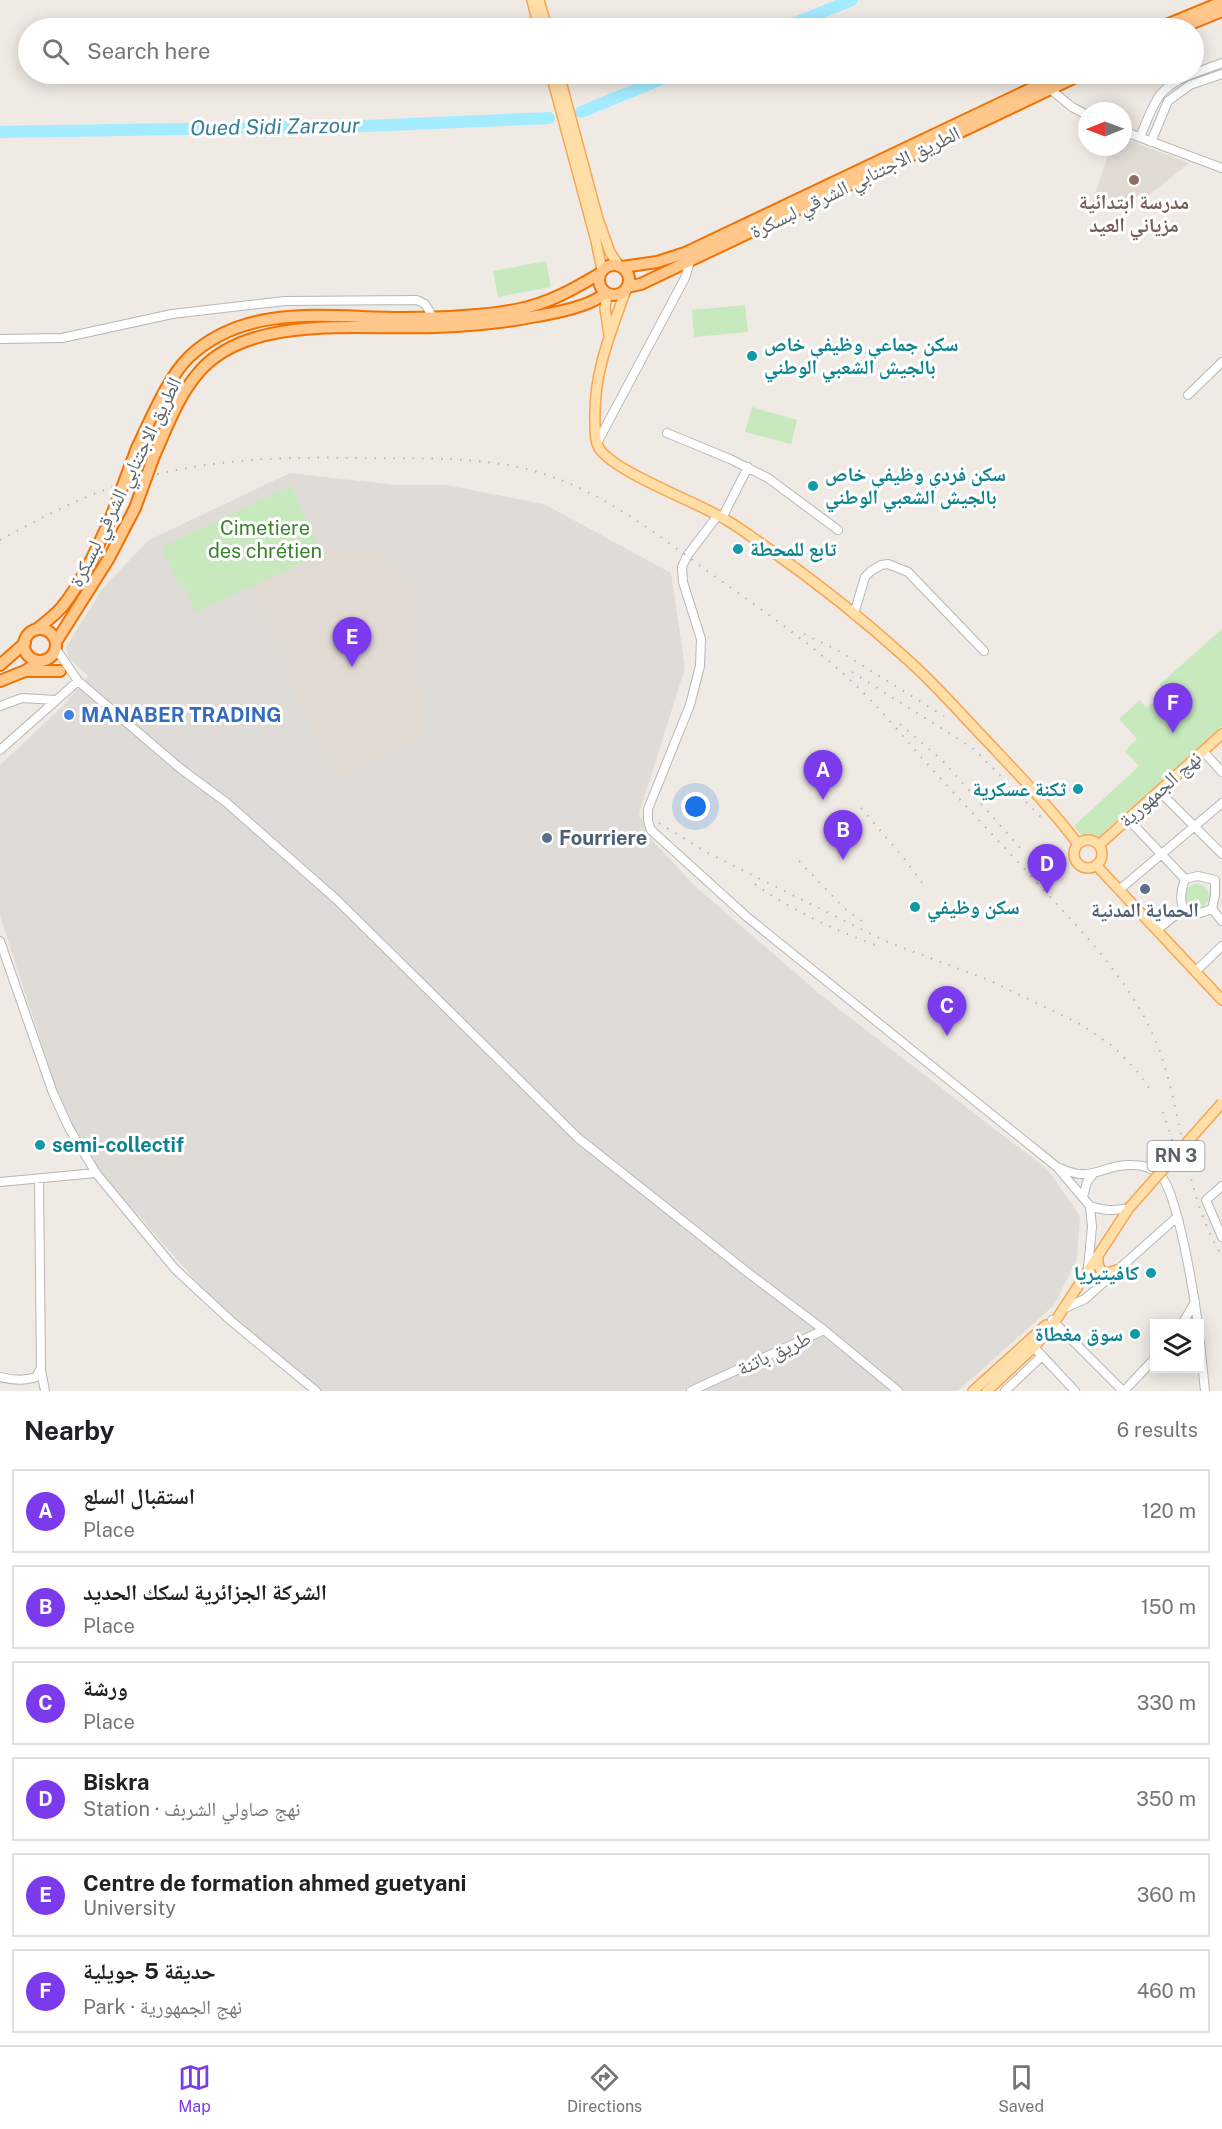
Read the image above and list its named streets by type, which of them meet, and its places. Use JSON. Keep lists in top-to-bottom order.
{
  "streets": {
    "highway": ["الطريق الاجتنابي الشرقي لبسكرة"],
    "main road": ["نهج الجمهورية", "RN 3"],
    "street": ["طريق باتنة"]
  },
  "water": ["Oued Sidi Zarzour"],
  "parks": ["Cimetiere des chrétien"],
  "places": [
    "مدرسة ابتدائية مزياني العيد",
    "سكن جماعي وظيفي خاص بالجيش الشعبي الوطني",
    "سكن فردي وظيفي خاص بالجيش الشعبي الوطني",
    "تابع للمحطة",
    "MANABER TRADING",
    "ثكنة عسكرية",
    "Fourriere",
    "الحماية المدنية",
    "سكن وظيفي",
    "semi-collectif",
    "كافيتيريا",
    "سوق مغطاة"
  ],
  "north": "left",
  "page": {
    "search": "Search here",
    "pins": [
      "E",
      "F",
      "A",
      "B",
      "D",
      "C"
    ],
    "heading": ["Nearby", "6 results"],
    "list": [
      {
        "mark": "A",
        "name": "استقبال السلع",
        "note": "Place",
        "value": "120 m"
      },
      {
        "mark": "B",
        "name": "الشركة الجزائرية لسكك الحديد",
        "note": "Place",
        "value": "150 m"
      },
      {
        "mark": "C",
        "name": "ورشة",
        "note": "Place",
        "value": "330 m"
      },
      {
        "mark": "D",
        "name": "Biskra",
        "note": "Station · نهج صاولي الشربف",
        "value": "350 m"
      },
      {
        "mark": "E",
        "name": "Centre de formation ahmed guetyani",
        "note": "University",
        "value": "360 m"
      },
      {
        "mark": "F",
        "name": "حديقة 5 جويلية",
        "note": "Park · نهج الجمهورية",
        "value": "460 m"
      }
    ],
    "nav": ["Map", "Directions", "Saved"]
  }
}
